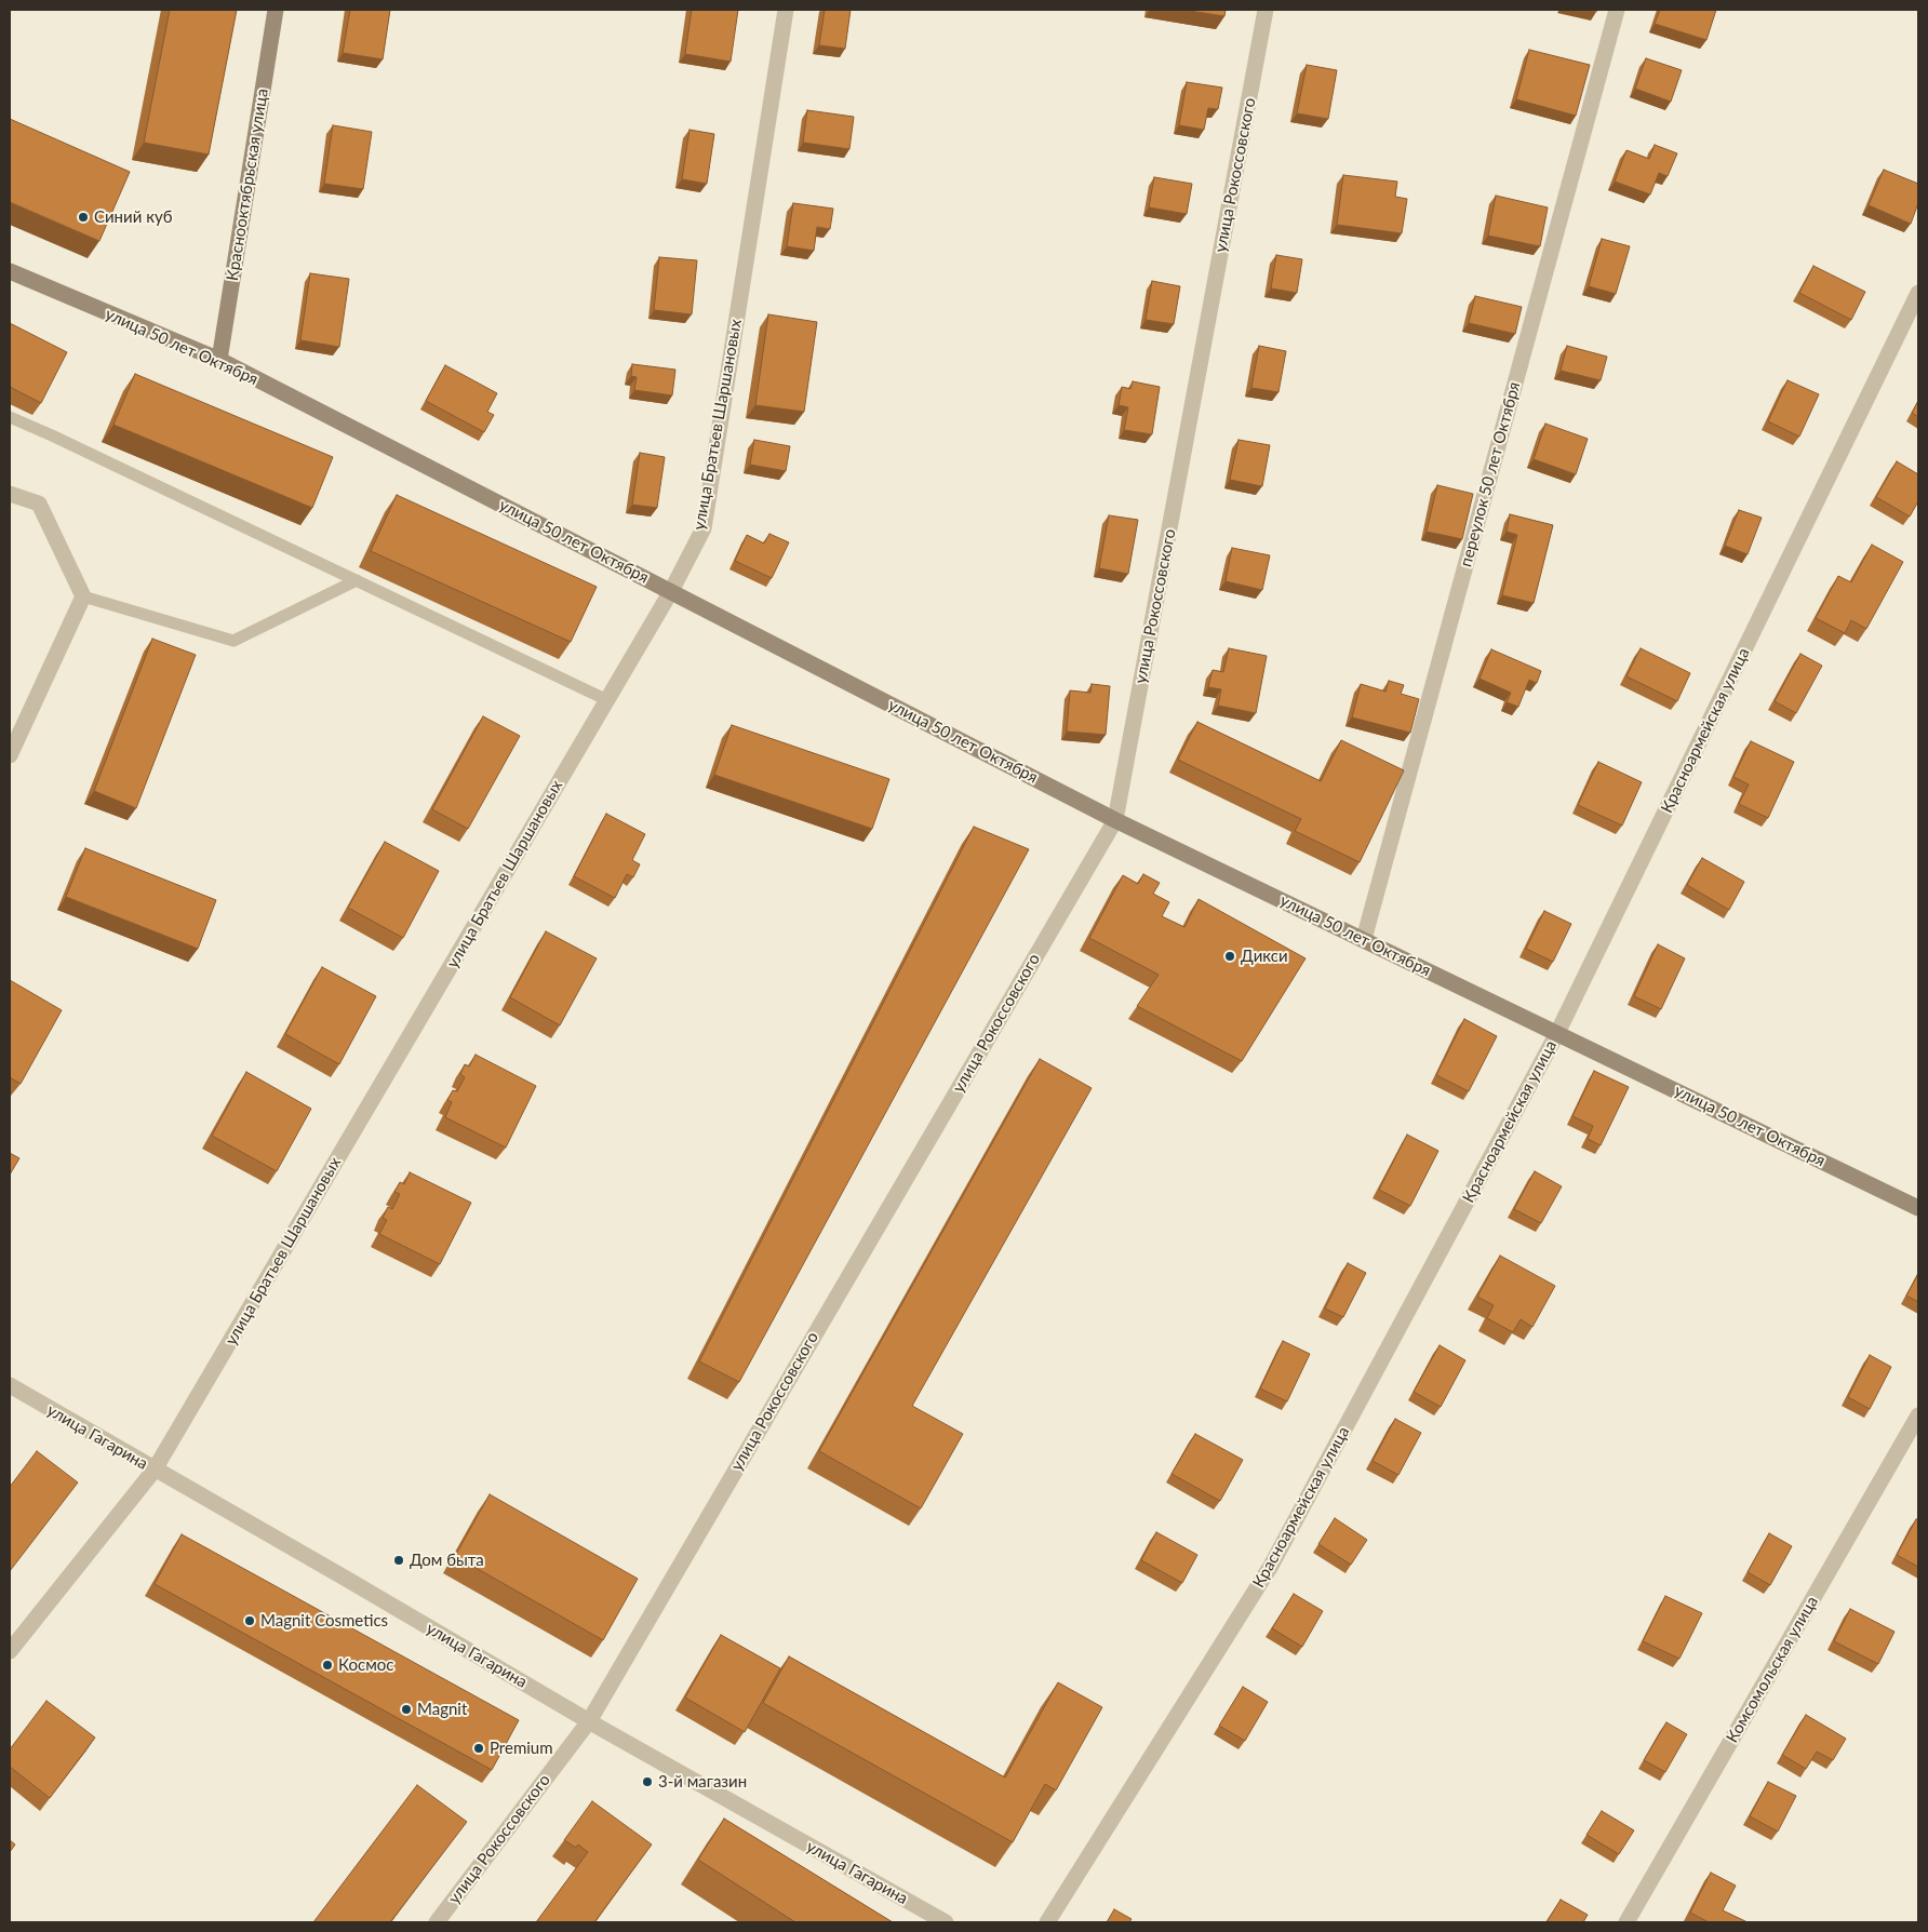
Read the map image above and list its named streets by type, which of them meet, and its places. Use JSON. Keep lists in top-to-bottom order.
{
  "streets": {
    "street": [
      "улица Рокоссовского",
      "Краснооктябрьская улица",
      "улица 50 лет Октября",
      "улица Братьев Шаршановых",
      "переулок 50 лет Октября",
      "Красноармейская улица",
      "улица Гагарина",
      "Комсомольская улица"
    ]
  },
  "crossings": [
    ["улица Рокоссовского", "улица 50 лет Октября"],
    ["улица Рокоссовского", "улица Гагарина"],
    ["Краснооктябрьская улица", "улица 50 лет Октября"],
    ["улица 50 лет Октября", "улица Братьев Шаршановых"],
    ["улица 50 лет Октября", "переулок 50 лет Октября"],
    ["улица 50 лет Октября", "Красноармейская улица"],
    ["улица Братьев Шаршановых", "улица Гагарина"]
  ],
  "places": [
    "Синий куб",
    "Дикси",
    "Дом быта",
    "Magnit Cosmetics",
    "Космос",
    "Magnit",
    "Premium",
    "3-й магазин"
  ]
}
